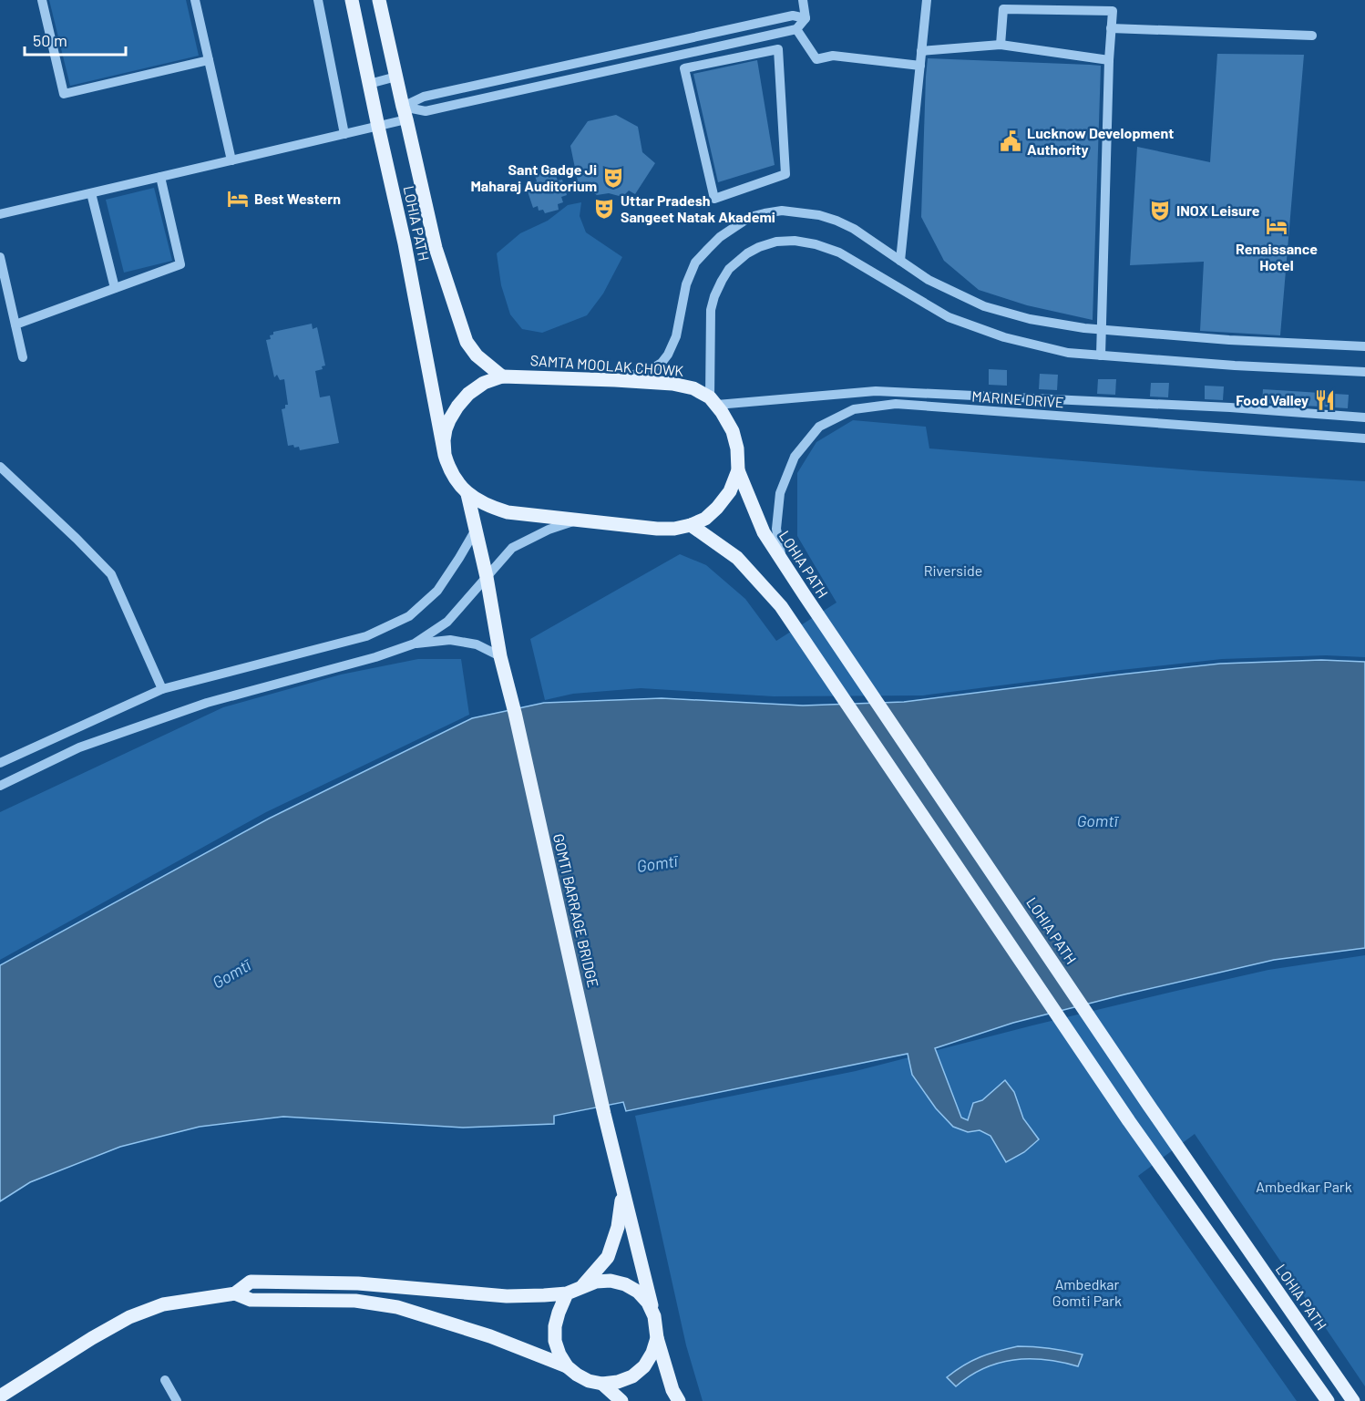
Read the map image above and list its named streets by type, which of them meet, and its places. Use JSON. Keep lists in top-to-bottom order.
{
  "streets": {
    "main road": ["LOHIA PATH", "SAMTA MOOLAK CHOWK", "GOMTI BARRAGE BRIDGE"],
    "street": ["MARINE DRIVE"]
  },
  "crossings": [
    ["LOHIA PATH", "SAMTA MOOLAK CHOWK"],
    ["LOHIA PATH", "MARINE DRIVE"],
    ["SAMTA MOOLAK CHOWK", "MARINE DRIVE"],
    ["SAMTA MOOLAK CHOWK", "GOMTI BARRAGE BRIDGE"]
  ],
  "water": ["Gomtī"],
  "parks": ["Riverside", "Ambedkar Park", "Ambedkar Gomti Park"],
  "places": {
    "public building": ["Lucknow Development Authority"],
    "theatre": ["Sant Gadge Ji Maharaj Auditorium", "Uttar Pradesh Sangeet Natak Akademi", "INOX Leisure"],
    "hotel": ["Best Western", "Renaissance Hotel"],
    "restaurant": ["Food Valley"]
  },
  "scale_bar": "50 m"
}
